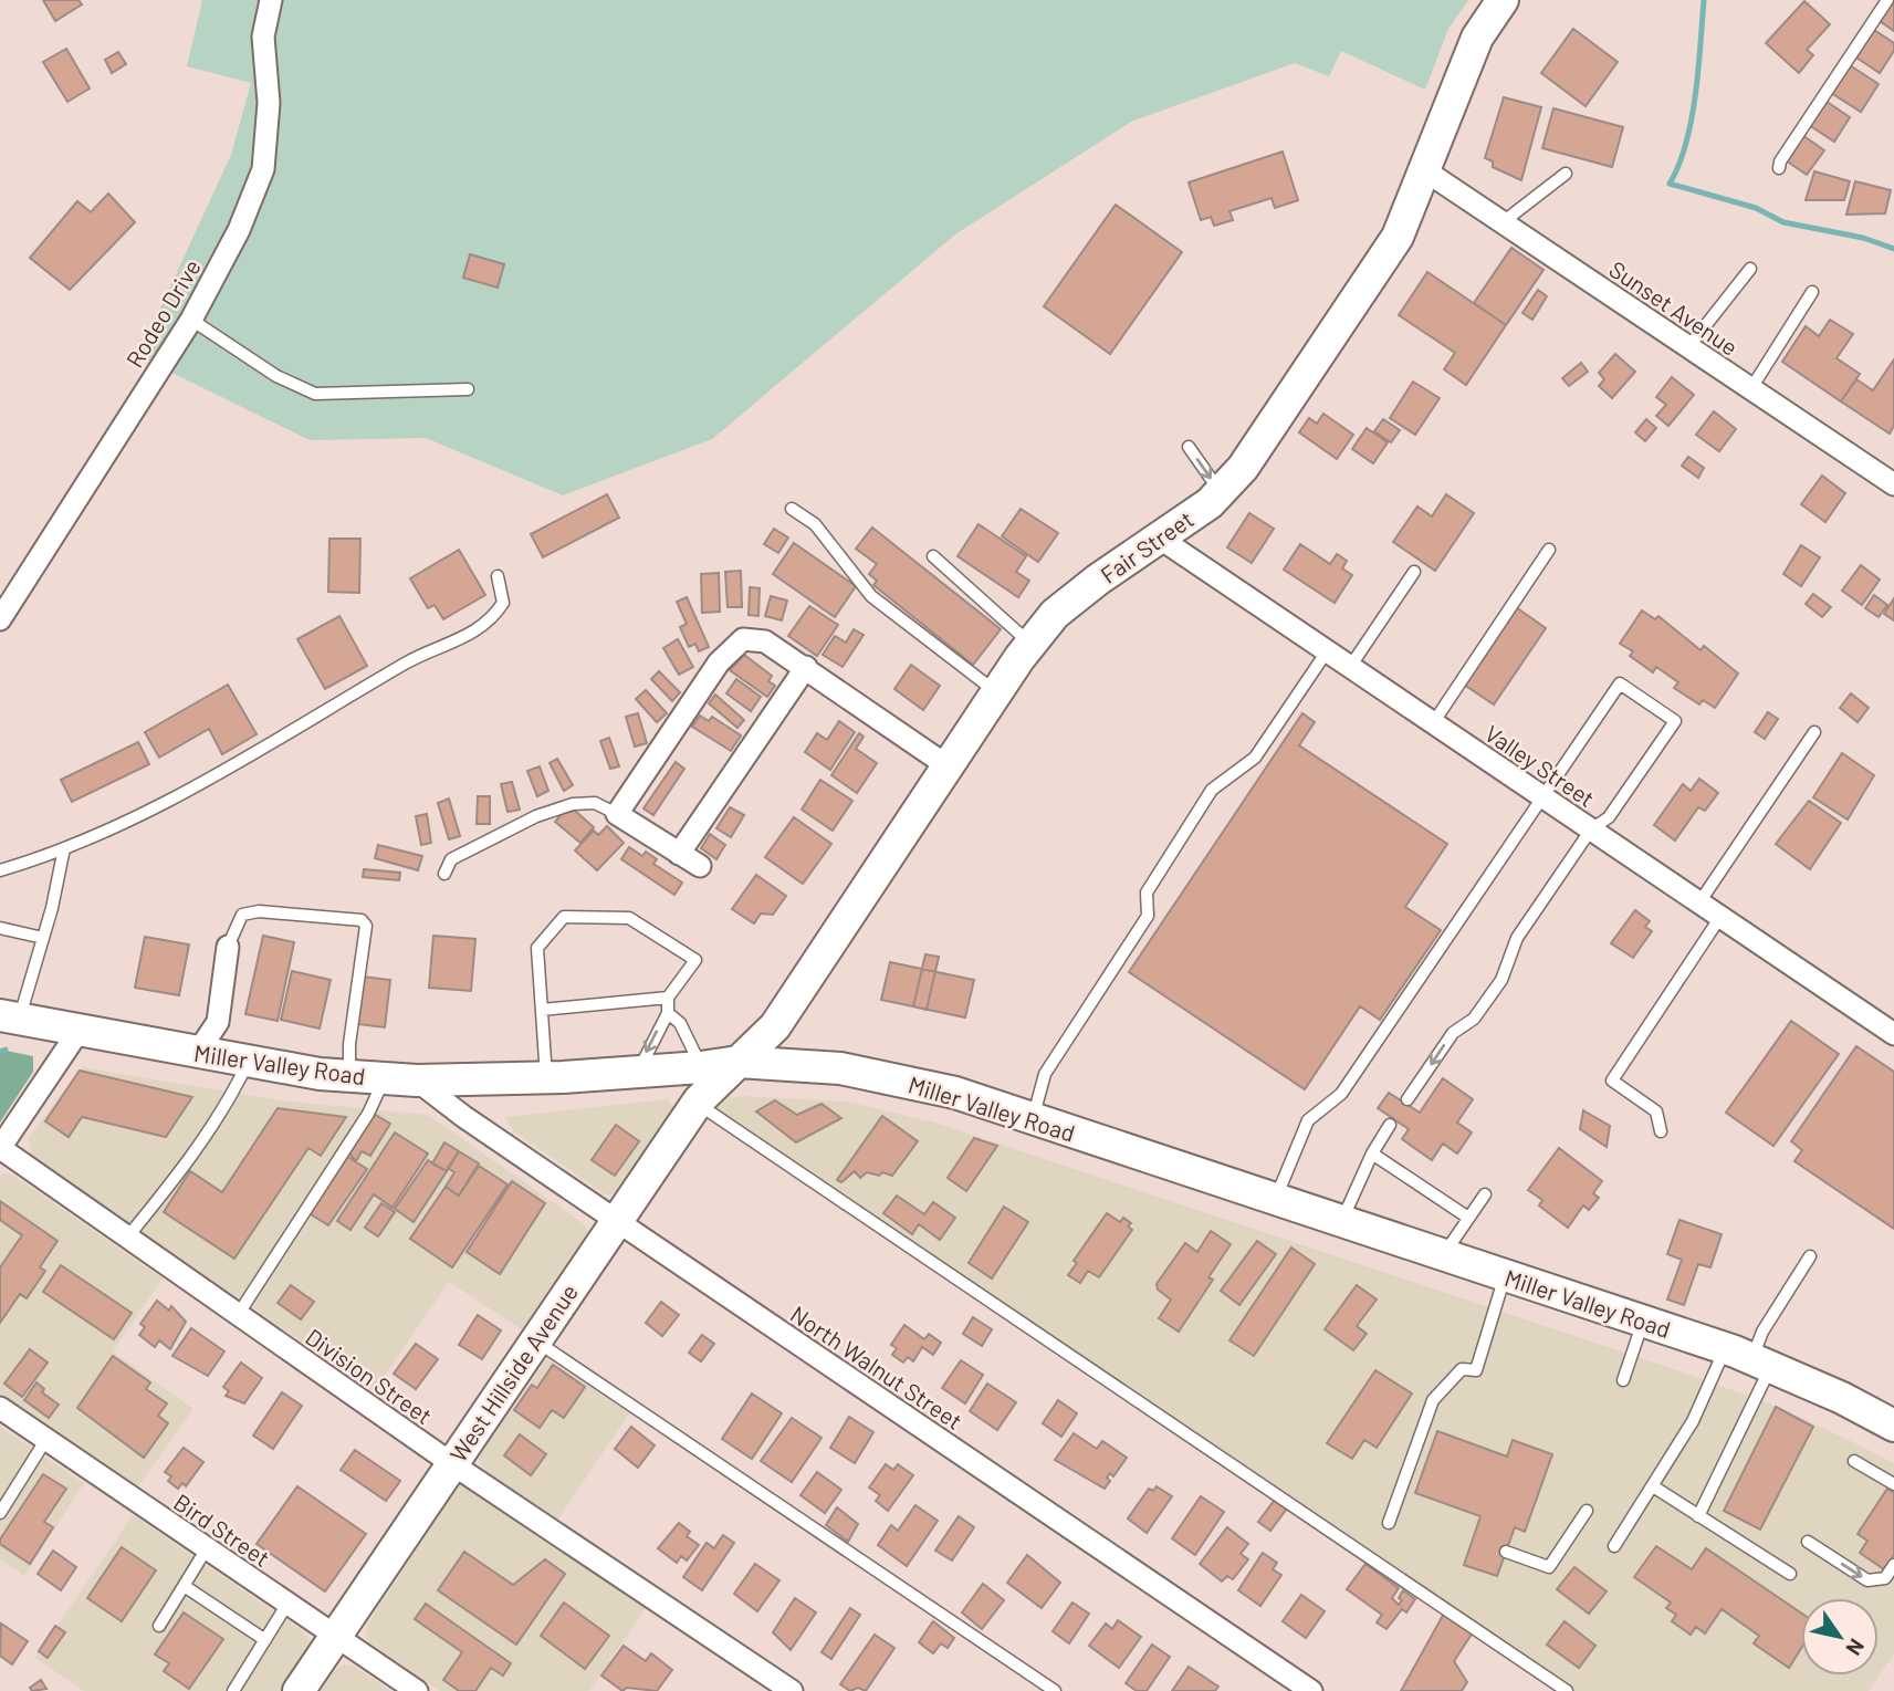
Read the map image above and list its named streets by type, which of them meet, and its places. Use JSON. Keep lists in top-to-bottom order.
{
  "streets": {
    "street": [
      "Sunset Avenue",
      "Rodeo Drive",
      "Fair Street",
      "Valley Street",
      "Miller Valley Road",
      "North Walnut Street",
      "West Hillside Avenue",
      "Division Street",
      "Bird Street"
    ]
  },
  "crossings": [
    ["Sunset Avenue", "Fair Street"],
    ["Fair Street", "Valley Street"],
    ["Fair Street", "Miller Valley Road"],
    ["Fair Street", "West Hillside Avenue"],
    ["Miller Valley Road", "North Walnut Street"],
    ["Miller Valley Road", "West Hillside Avenue"],
    ["North Walnut Street", "West Hillside Avenue"],
    ["West Hillside Avenue", "Division Street"],
    ["West Hillside Avenue", "Bird Street"]
  ],
  "north": "bottom right"
}
